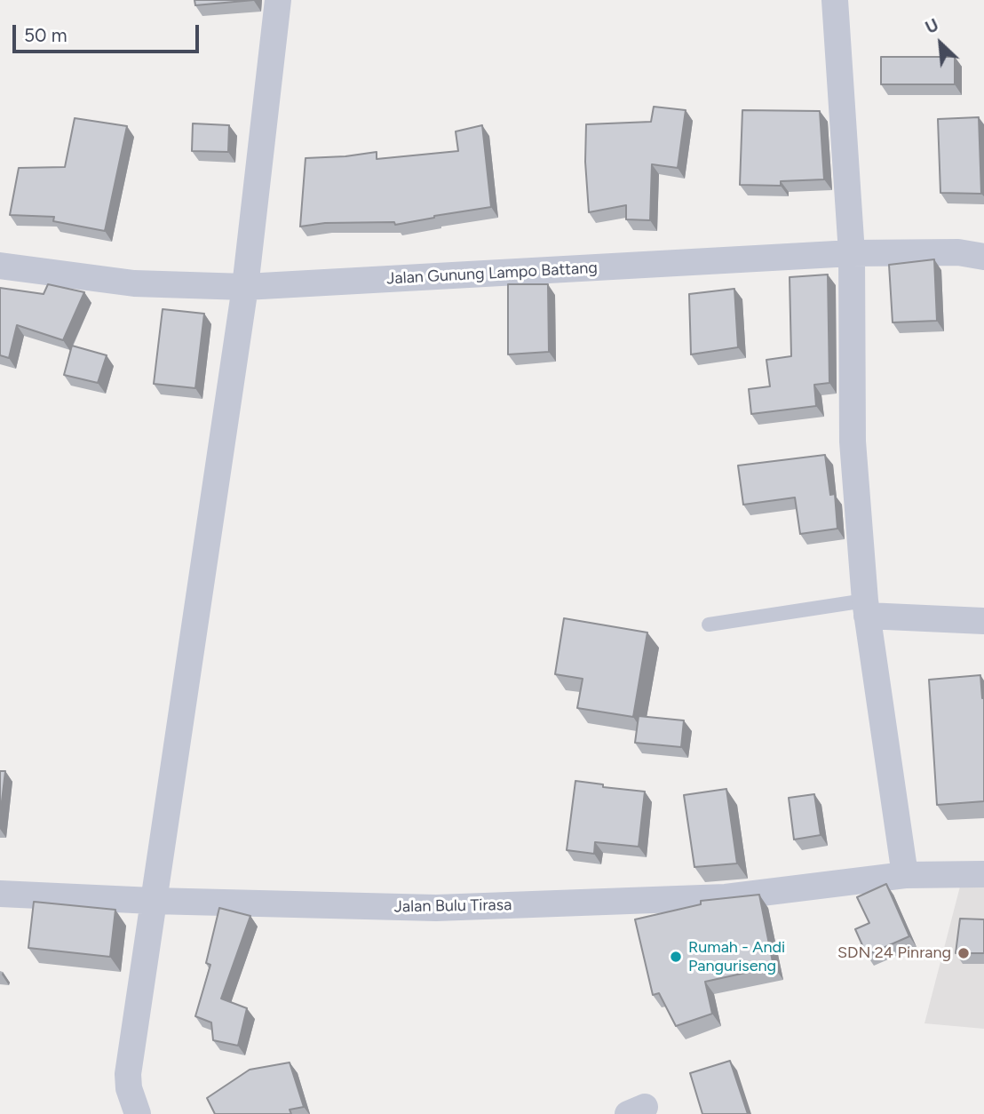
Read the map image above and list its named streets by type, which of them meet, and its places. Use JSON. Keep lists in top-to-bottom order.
{
  "streets": {
    "street": ["Jalan Gunung Lampo Battang", "Jalan Bulu Tirasa"]
  },
  "places": ["SDN 24 Pinrang", "Rumah - Andi Panguriseng"],
  "scale_bar": "50 m",
  "north": "top left"
}
